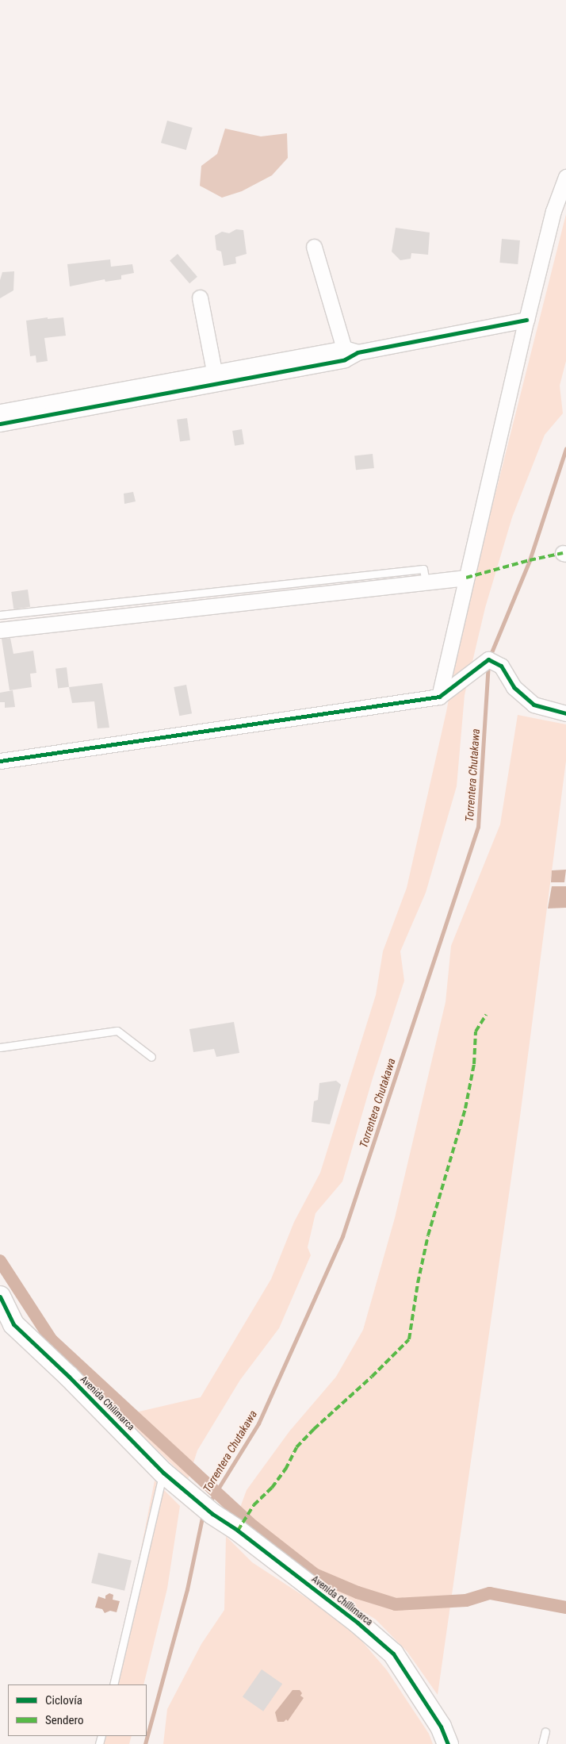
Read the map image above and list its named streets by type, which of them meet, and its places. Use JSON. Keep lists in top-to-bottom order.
{
  "streets": {
    "street": ["Avenida Chilimarca", "Avenida Chillimarca"]
  },
  "crossings": [
    ["Avenida Chilimarca", "Avenida Chillimarca"]
  ],
  "water": ["Torrentera Chutakawa"],
  "legend": ["Ciclovía", "Sendero"]
}
